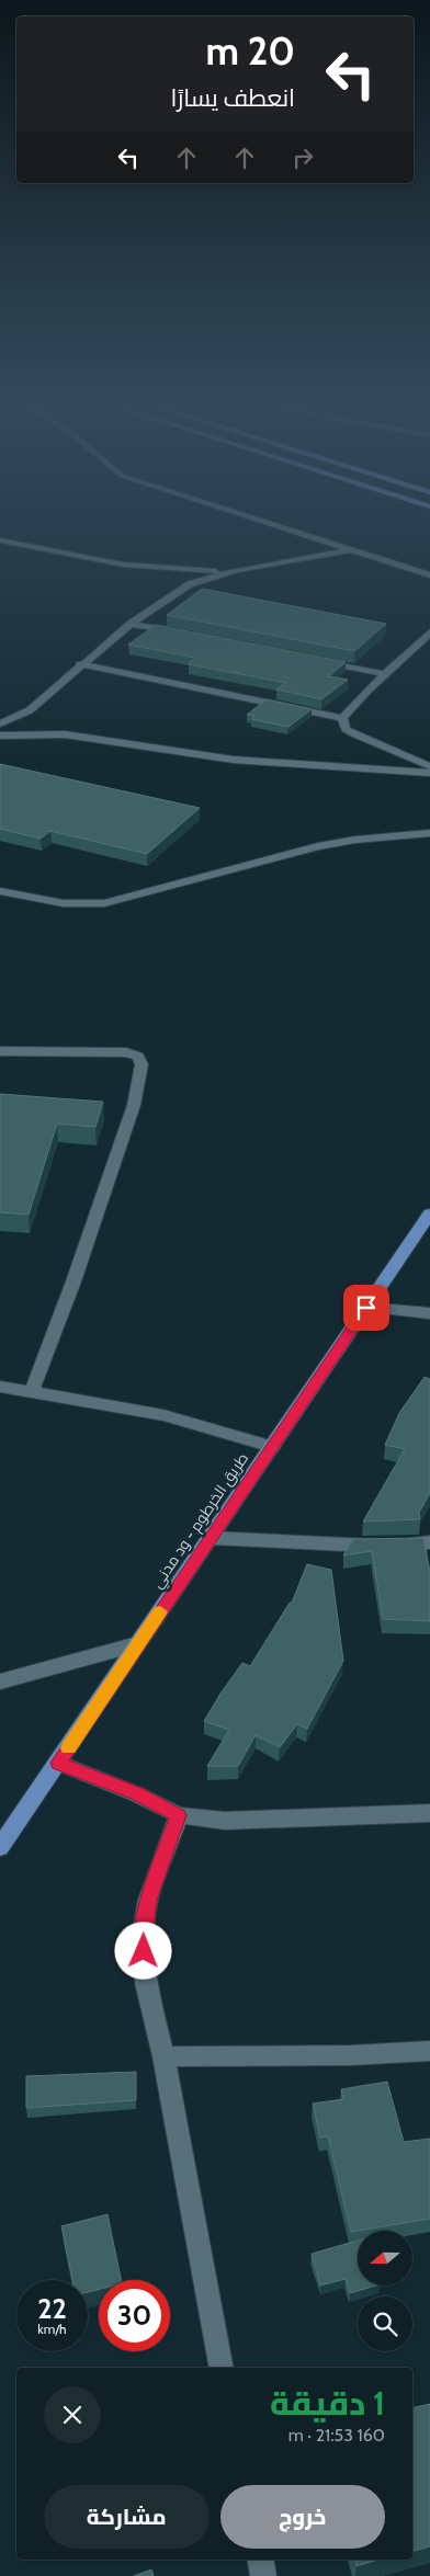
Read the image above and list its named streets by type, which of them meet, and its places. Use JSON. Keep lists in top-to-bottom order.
{
  "streets": {
    "highway": ["طريق الخرطوم - ود مدني"]
  },
  "north": "left",
  "page": {
    "turn": ["20 m", "انعطف يسارًا"],
    "speed": "22 km/h",
    "limit": "30",
    "heading": ["1 دقيقة", "160 m · 21:53"],
    "buttons": ["خروج", "مشاركة"]
  }
}
